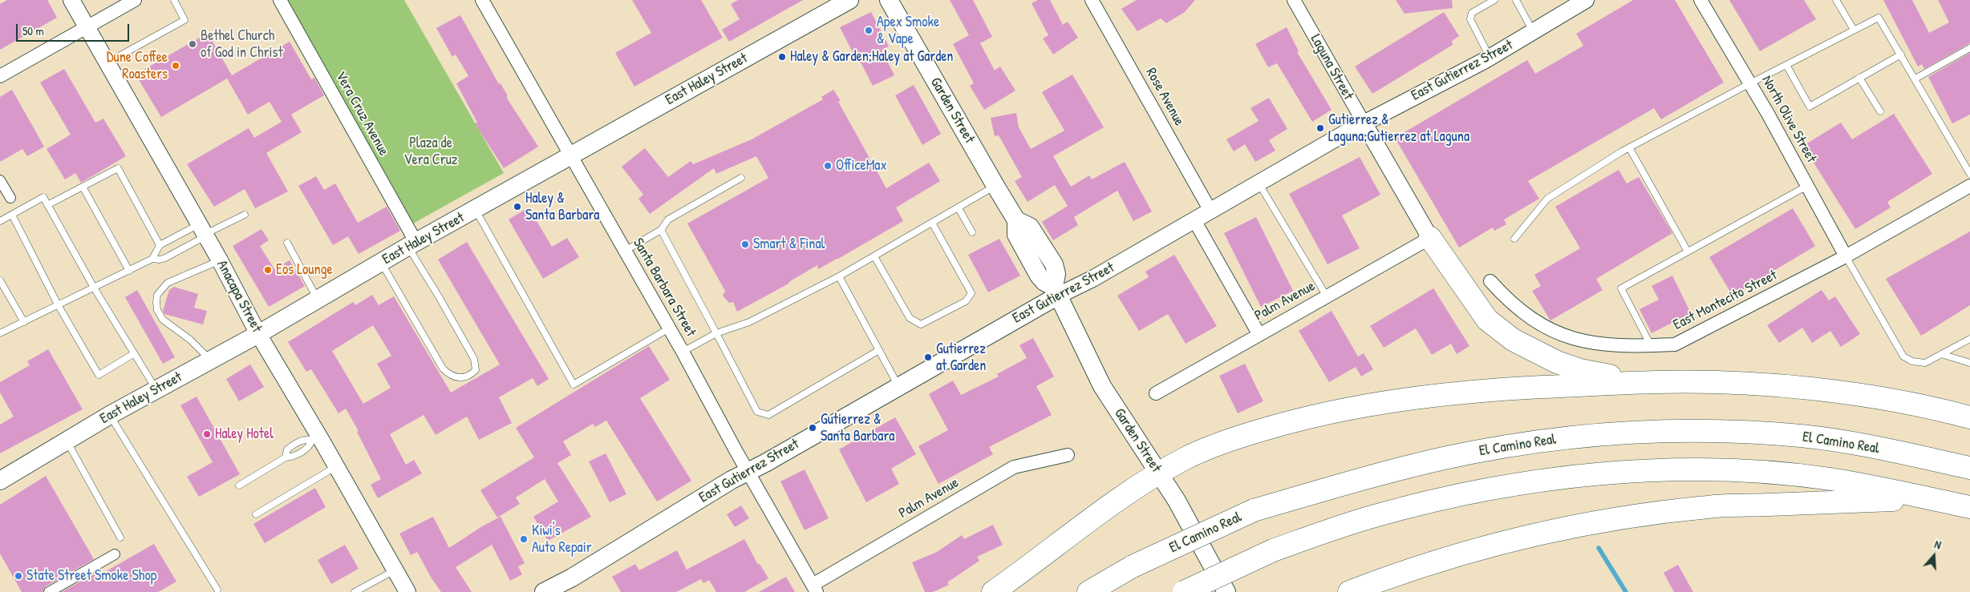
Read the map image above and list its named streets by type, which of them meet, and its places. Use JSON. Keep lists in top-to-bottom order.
{
  "streets": {
    "highway": ["El Camino Real"],
    "main road": ["East Gutierrez Street", "East Haley Street", "Garden Street"],
    "street": [
      "Laguna Street",
      "Rose Avenue",
      "Vera Cruz Avenue",
      "North Olive Street",
      "Santa Barbara Street",
      "Anacapa Street",
      "East Montecito Street",
      "Palm Avenue"
    ]
  },
  "crossings": [
    ["Laguna Street", "East Gutierrez Street"],
    ["Laguna Street", "Palm Avenue"],
    ["East Gutierrez Street", "Rose Avenue"],
    ["East Gutierrez Street", "Garden Street"],
    ["East Gutierrez Street", "Santa Barbara Street"],
    ["East Haley Street", "Vera Cruz Avenue"],
    ["East Haley Street", "Santa Barbara Street"],
    ["East Haley Street", "Anacapa Street"],
    ["North Olive Street", "East Montecito Street"],
    ["Santa Barbara Street", "Palm Avenue"]
  ],
  "parks": ["Plaza de Vera Cruz"],
  "places": [
    "Apex Smoke & Vape",
    "Bethel Church of God in Christ",
    "Haley & Garden;Haley at Garden",
    "Dune Coffee Roasters",
    "Gutierrez & Laguna;Gutierrez at Laguna",
    "OfficeMax",
    "Haley & Santa Barbara",
    "Smart & Final",
    "Eos Lounge",
    "Gutierrez at Garden",
    "Gutierrez & Santa Barbara",
    "Haley Hotel",
    "Kiwi's Auto Repair",
    "State Street Smoke Shop"
  ],
  "scale_bar": "50 m",
  "north": "top"
}
